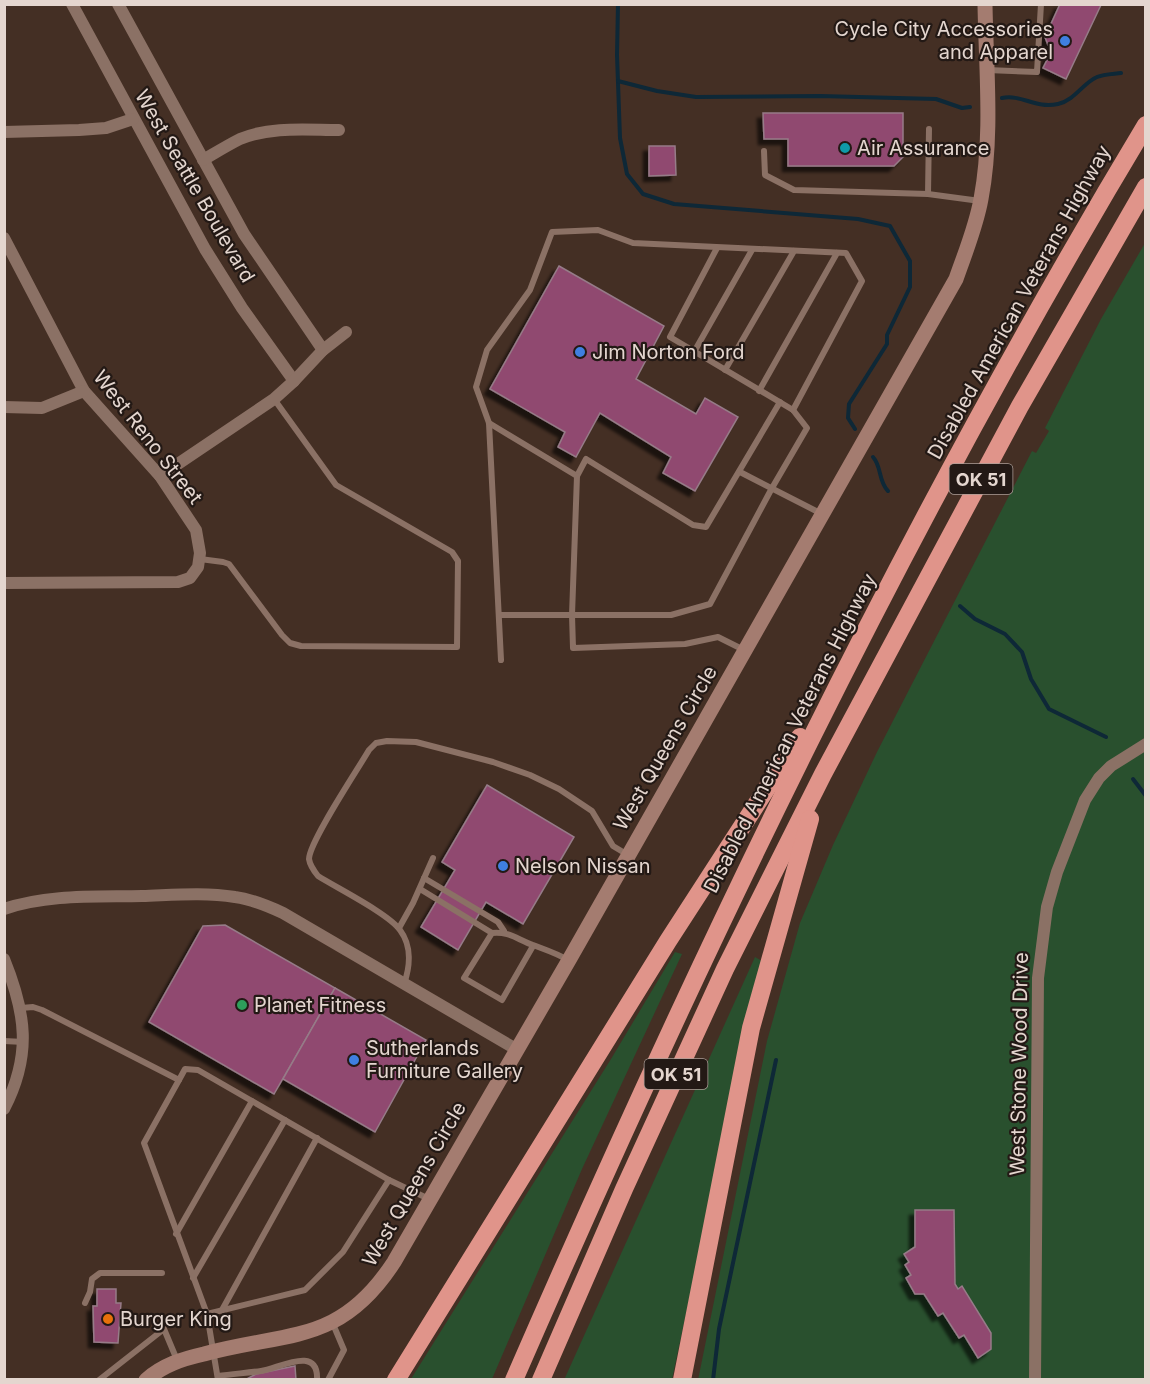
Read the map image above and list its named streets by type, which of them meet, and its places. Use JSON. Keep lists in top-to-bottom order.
{
  "streets": {
    "highway": ["Disabled American Veterans Highway", "OK 51"],
    "street": [
      "West Seattle Boulevard",
      "West Reno Street",
      "West Queens Circle",
      "West Stone Wood Drive"
    ]
  },
  "places": [
    "Cycle City Accessories and Apparel",
    "Air Assurance",
    "Jim Norton Ford",
    "Nelson Nissan",
    "Planet Fitness",
    "Sutherlands Furniture Gallery",
    "Burger King"
  ]
}
